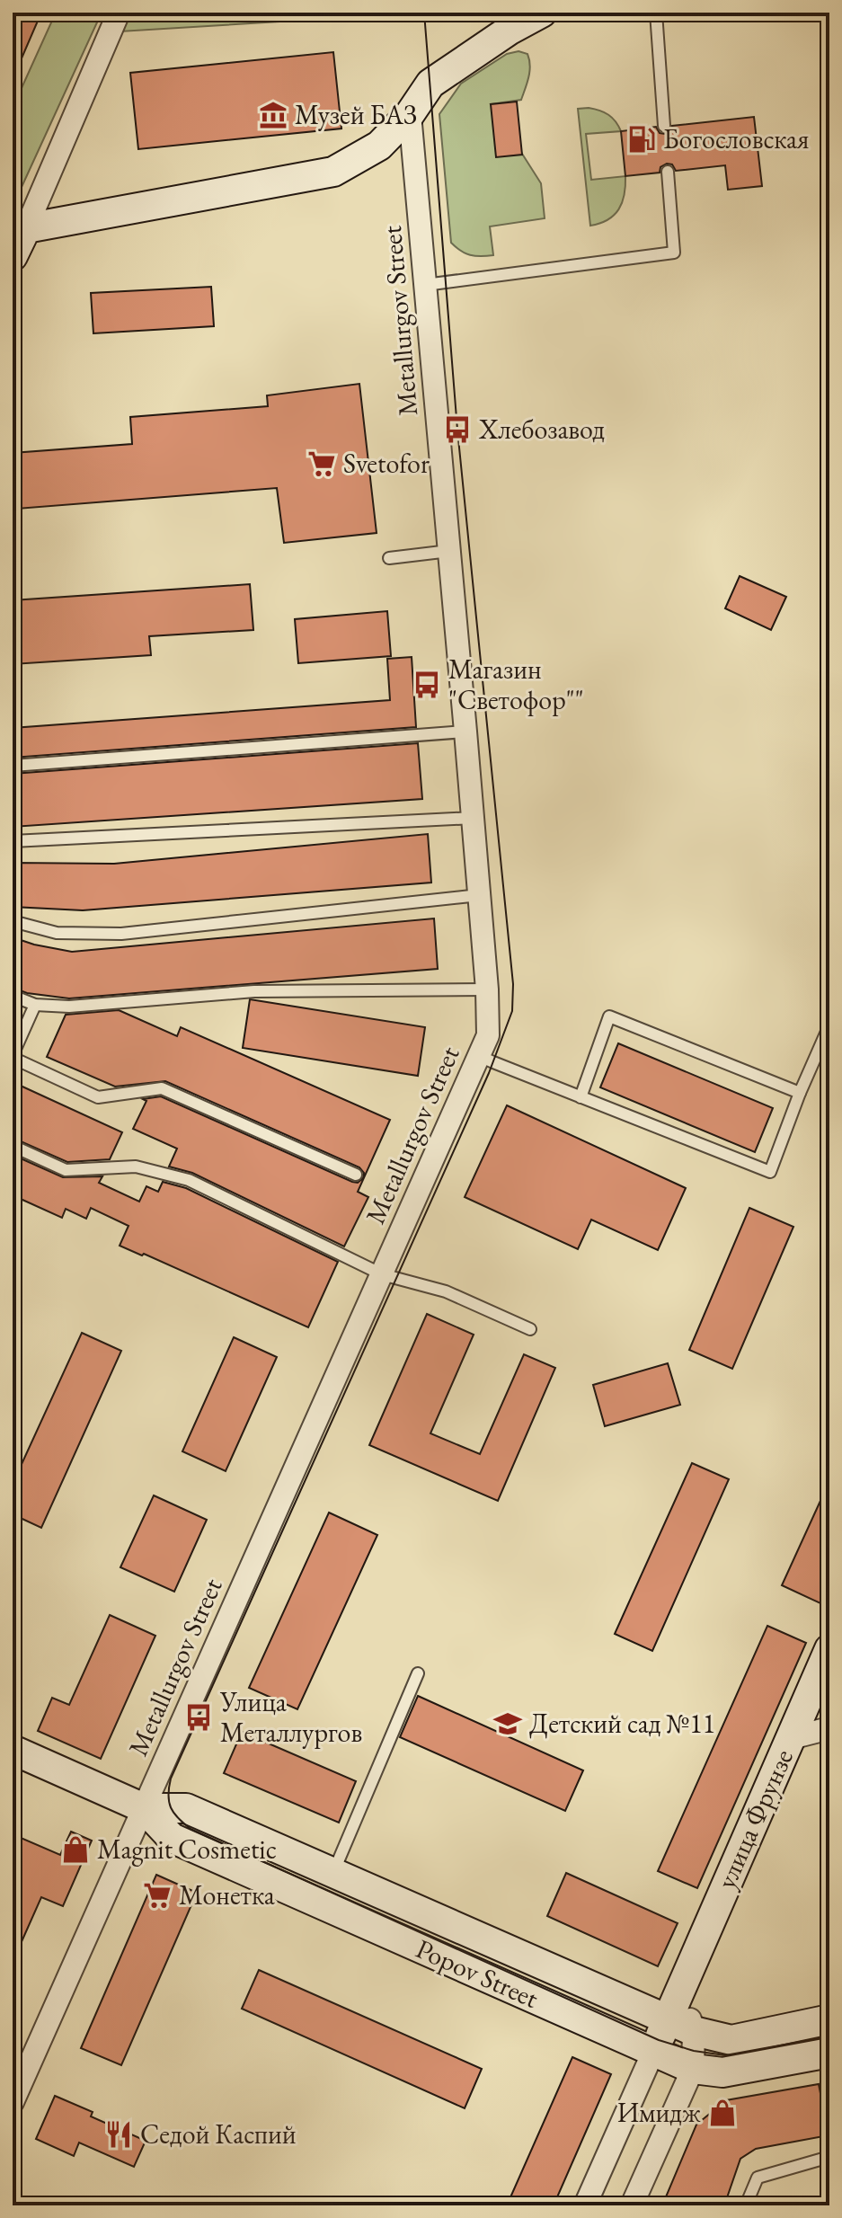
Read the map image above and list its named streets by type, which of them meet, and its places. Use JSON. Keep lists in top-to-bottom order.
{
  "streets": {
    "street": ["Metallurgov Street", "улица Фрунзе", "Popov Street"]
  },
  "crossings": [
    ["Metallurgov Street", "Popov Street"],
    ["улица Фрунзе", "Popov Street"]
  ],
  "places": {
    "museum": ["Музей БАЗ"],
    "fuel station": ["Богословская"],
    "bus stop": ["Хлебозавод", "Магазин \"Светофор\"\"", "Улица Металлургов"],
    "supermarket": ["Svetofor", "Монетка"],
    "school or university": ["Детский сад №11"],
    "shop": ["Magnit Cosmetic", "Имидж"],
    "restaurant": ["Седой Каспий"]
  }
}
